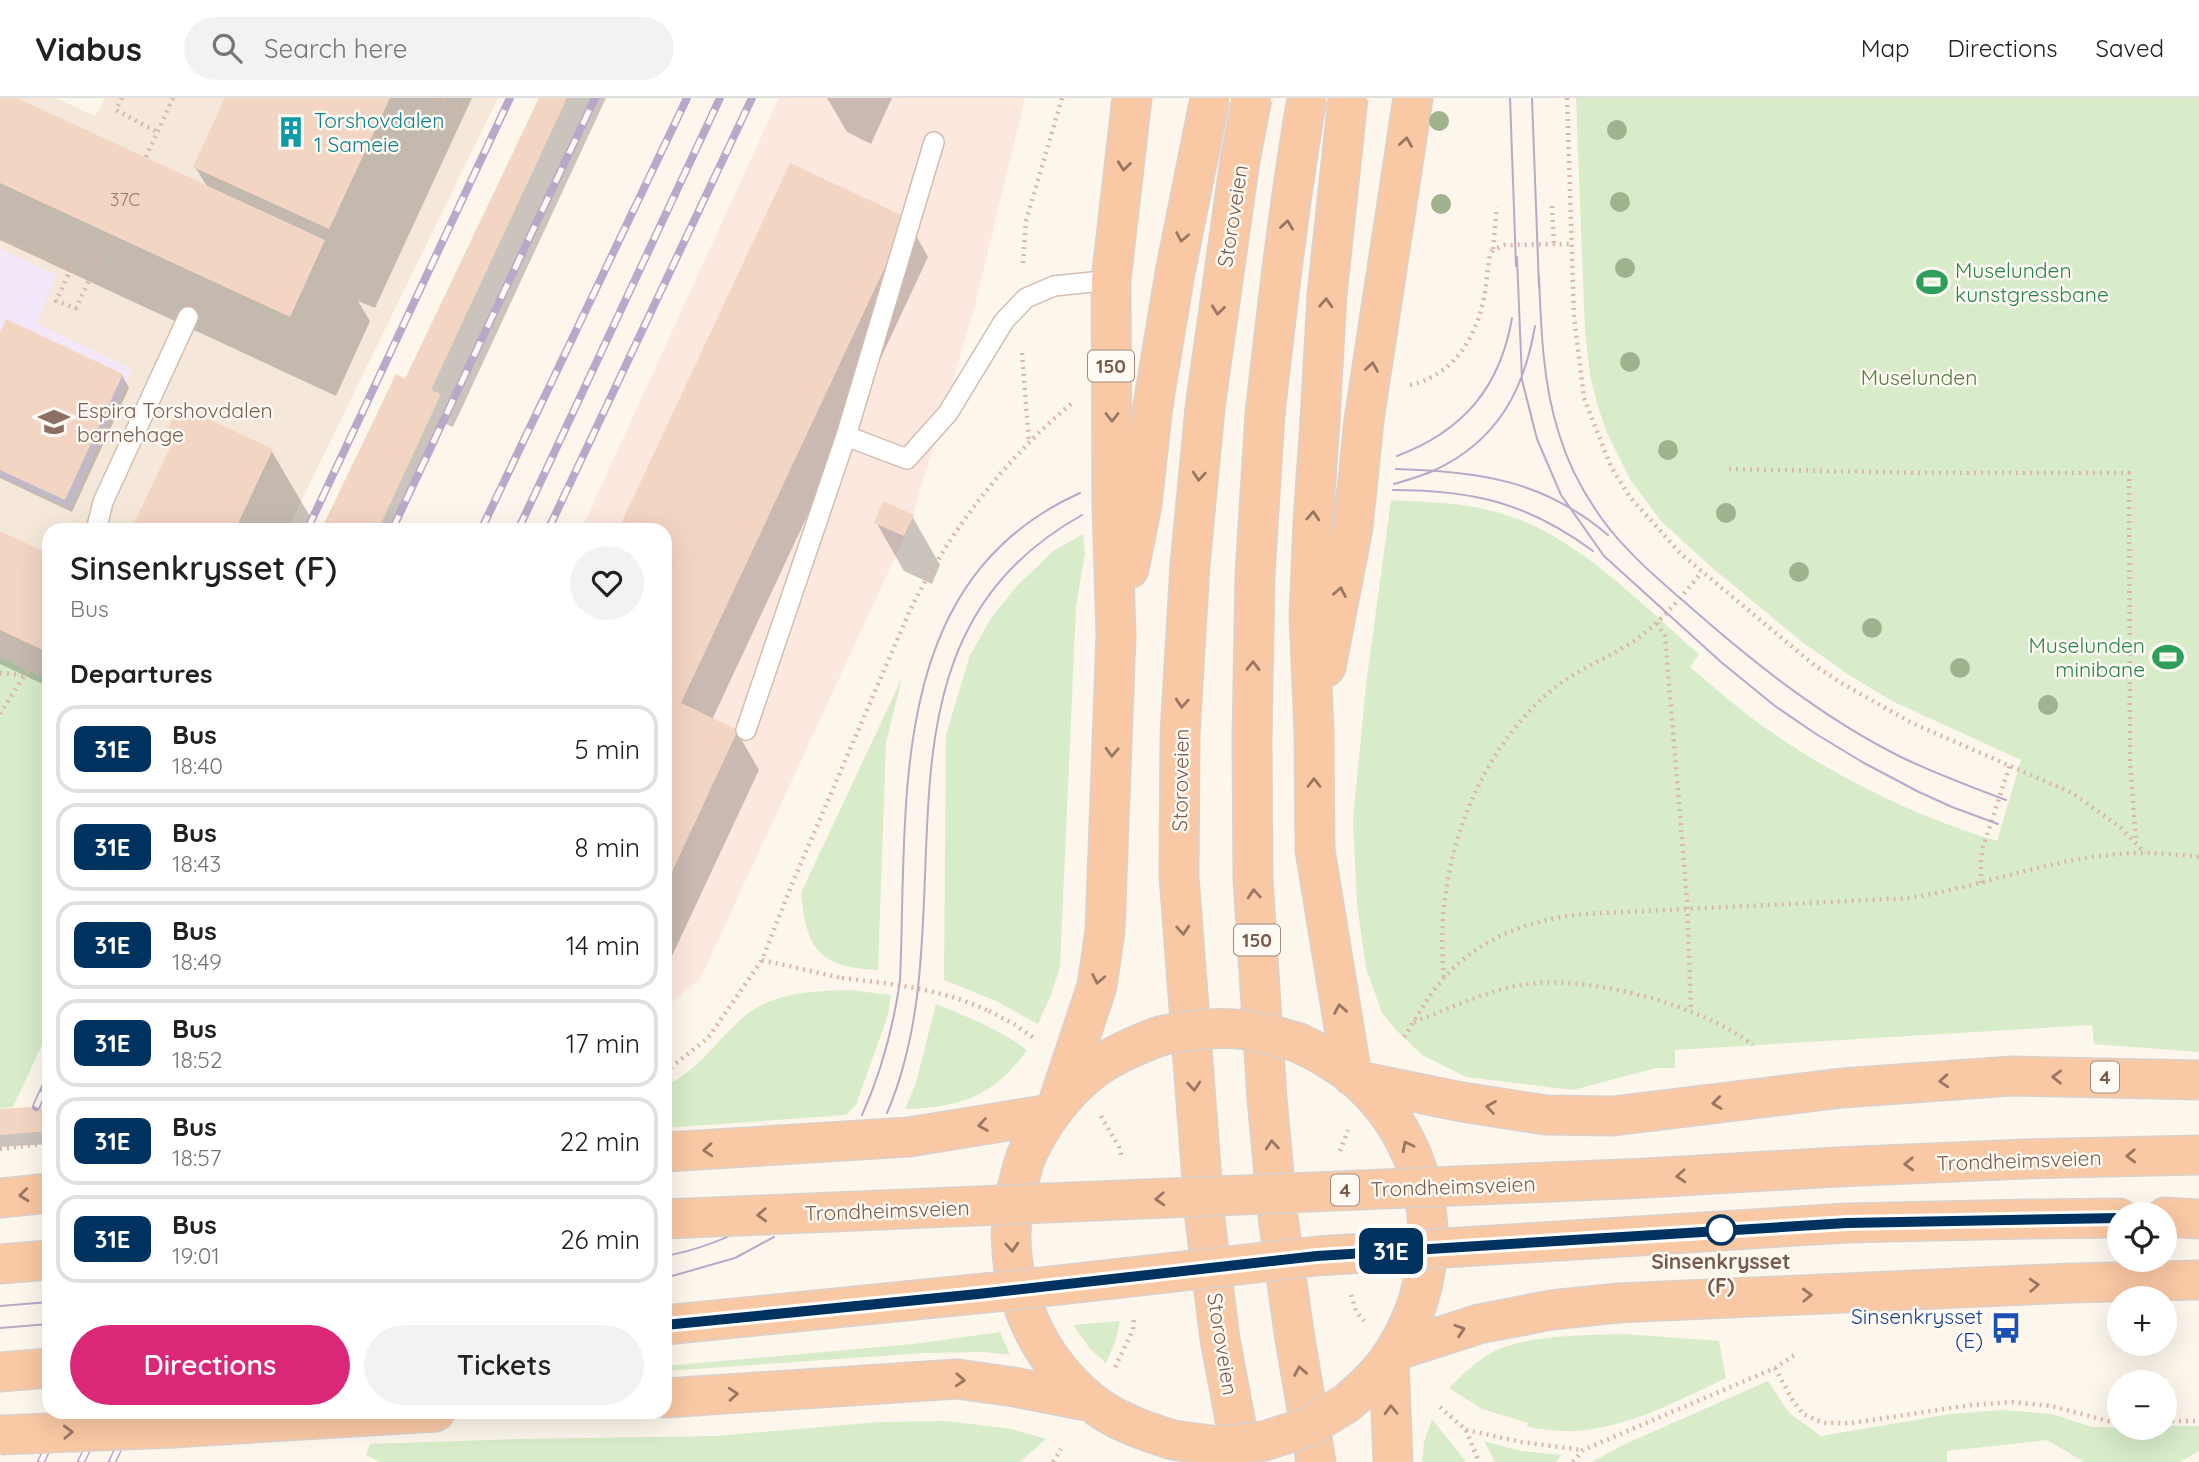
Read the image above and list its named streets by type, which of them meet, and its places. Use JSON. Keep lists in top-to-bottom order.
{
  "streets": {
    "highway": [
      "Storoveien",
      "150",
      "4",
      "Trondheimsveien"
    ]
  },
  "parks": ["Muselunden"],
  "places": {
    "building": ["Torshovdalen 1 Sameie"],
    "sports": ["Muselunden kunstgressbane", "Muselunden minibane"],
    "school or university": ["Espira Torshovdalen barnehage"],
    "other": ["Sinsenkrysset (F)"],
    "bus stop": ["Sinsenkrysset (E)"]
  },
  "lines": ["bus line 31E"],
  "house_numbers": ["37C"],
  "page": {
    "header": "Viabus",
    "search": "Search here",
    "nav": ["Map", "Directions", "Saved"],
    "on_map": "31E",
    "heading": [
      ["Sinsenkrysset (F)", "Bus"],
      "Departures"
    ],
    "list": [
      {
        "mark": "31E",
        "name": "Bus",
        "note": "18:40",
        "value": "5 min"
      },
      {
        "mark": "31E",
        "name": "Bus",
        "note": "18:43",
        "value": "8 min"
      },
      {
        "mark": "31E",
        "name": "Bus",
        "note": "18:49",
        "value": "14 min"
      },
      {
        "mark": "31E",
        "name": "Bus",
        "note": "18:52",
        "value": "17 min"
      },
      {
        "mark": "31E",
        "name": "Bus",
        "note": "18:57",
        "value": "22 min"
      },
      {
        "mark": "31E",
        "name": "Bus",
        "note": "19:01",
        "value": "26 min"
      }
    ],
    "map_buttons": ["+", "−"],
    "buttons": ["Directions", "Tickets"]
  }
}
